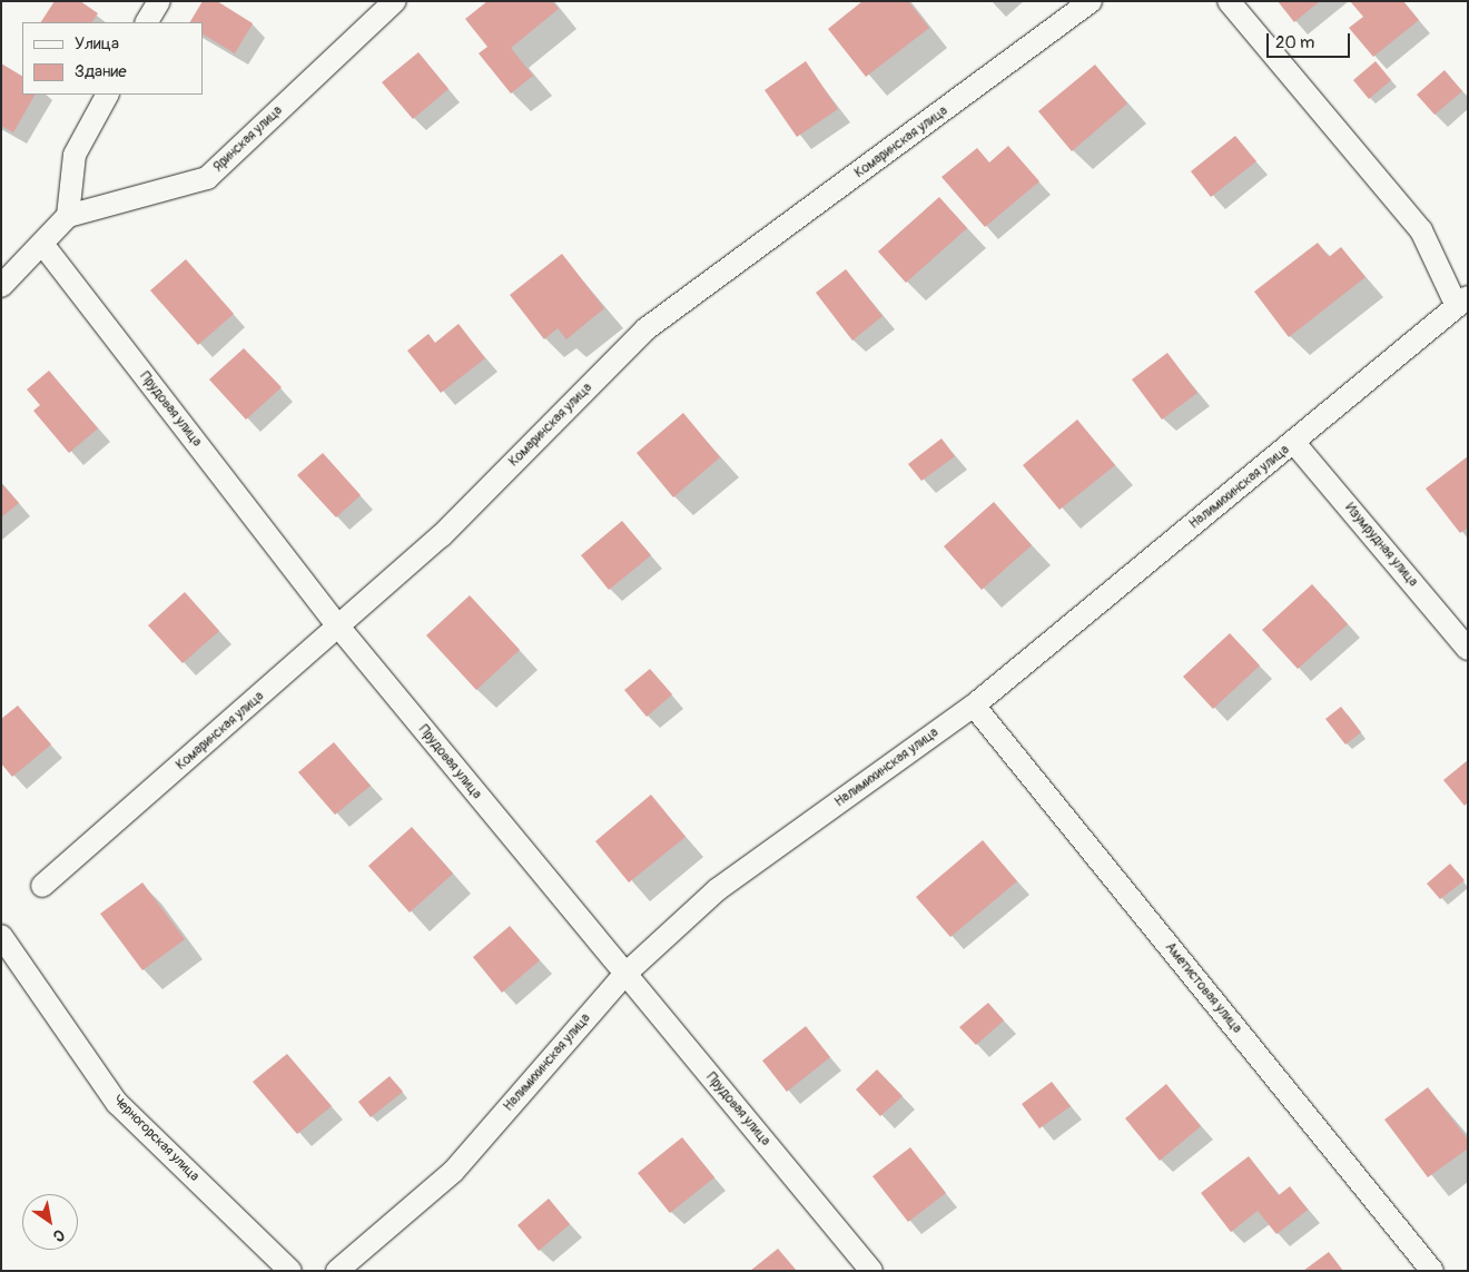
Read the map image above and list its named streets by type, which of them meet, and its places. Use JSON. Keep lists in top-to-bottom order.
{
  "streets": {
    "street": [
      "Яринская улица",
      "Комаринская улица",
      "Прудовая улица",
      "Налимихинская улица",
      "Изумрудная улица",
      "Аметистовая улица",
      "Черногорская улица"
    ]
  },
  "crossings": [
    ["Комаринская улица", "Прудовая улица"],
    ["Прудовая улица", "Налимихинская улица"],
    ["Налимихинская улица", "Изумрудная улица"],
    ["Налимихинская улица", "Аметистовая улица"]
  ],
  "legend": ["Улица", "Здание"],
  "scale_bar": "20 m",
  "north": "bottom right"
}
